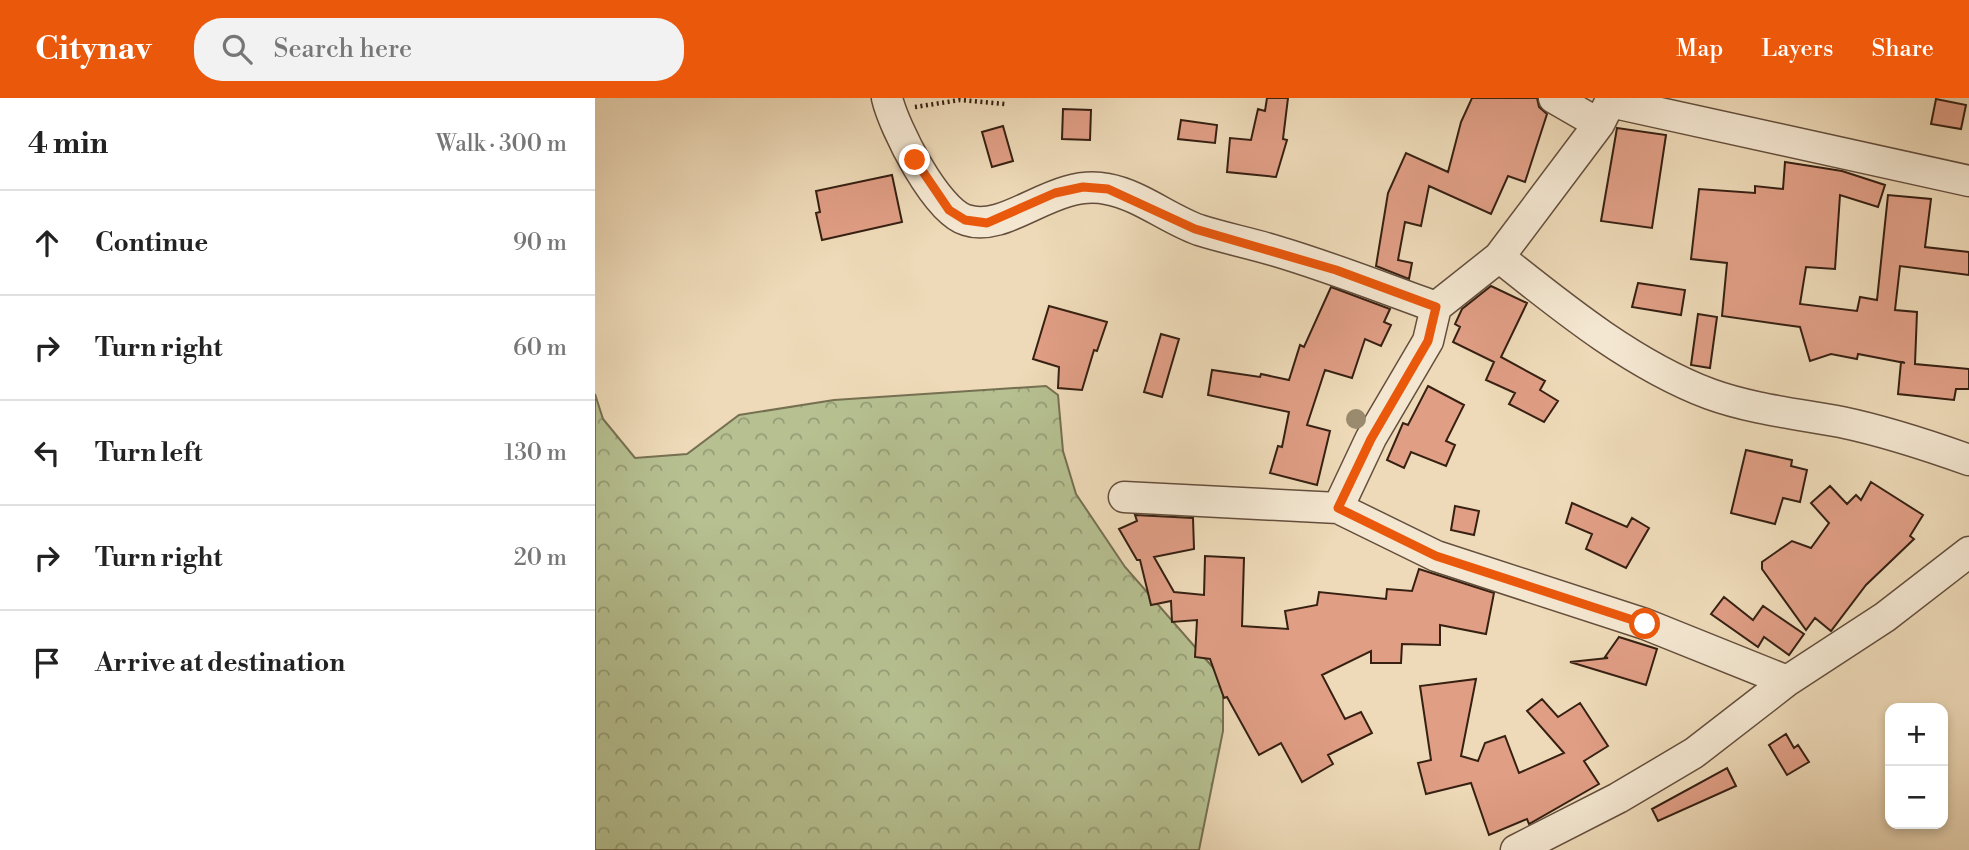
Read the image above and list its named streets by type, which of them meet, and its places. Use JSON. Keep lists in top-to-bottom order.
{
  "page": {
    "header": "Citynav",
    "search": "Search here",
    "nav": ["Map", "Layers", "Share"],
    "heading": ["4 min", "Walk · 300 m"],
    "list": [
      ["Continue", "90 m"],
      ["Turn right", "60 m"],
      ["Turn left", "130 m"],
      ["Turn right", "20 m"],
      "Arrive at destination"
    ],
    "map_buttons": ["+", "−"]
  }
}
